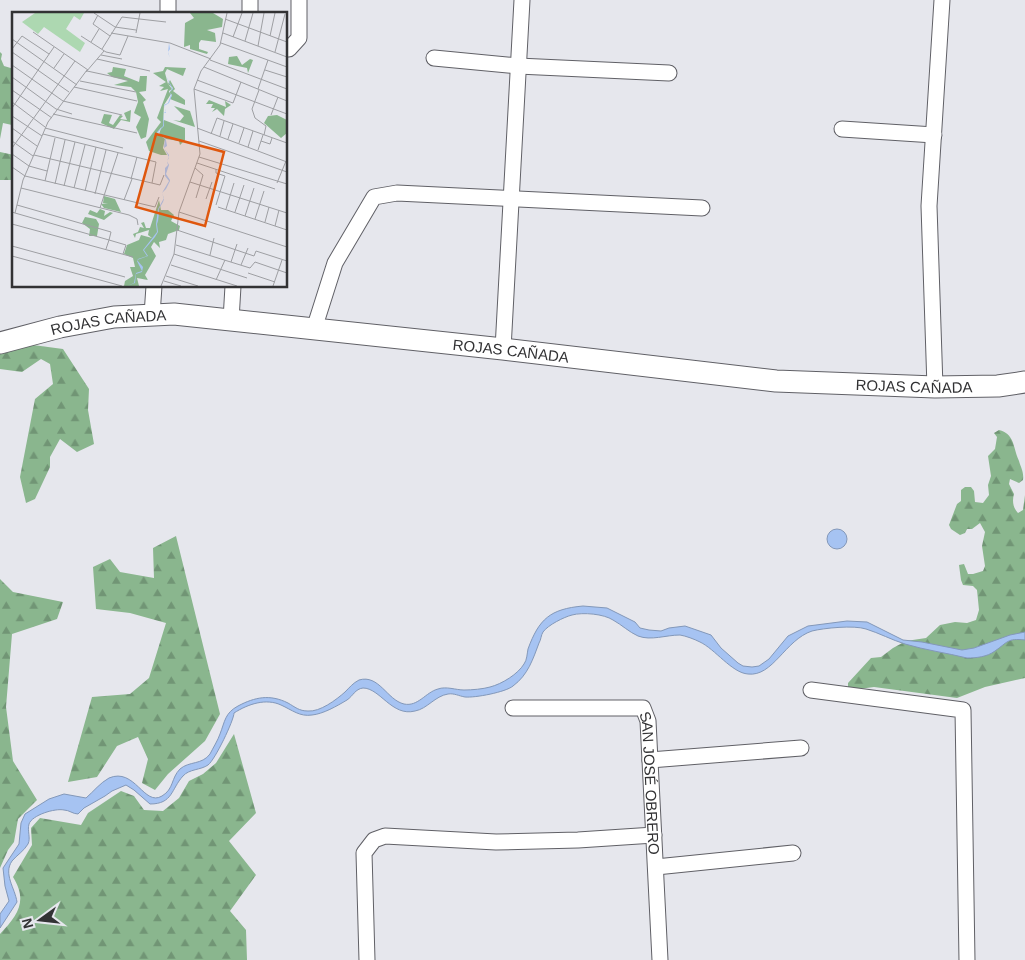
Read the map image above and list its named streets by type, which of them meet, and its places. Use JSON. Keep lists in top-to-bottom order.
{
  "streets": {
    "main road": ["ROJAS CAÑADA"],
    "street": ["SAN JOSÉ OBRERO"]
  },
  "north": "left"
}
